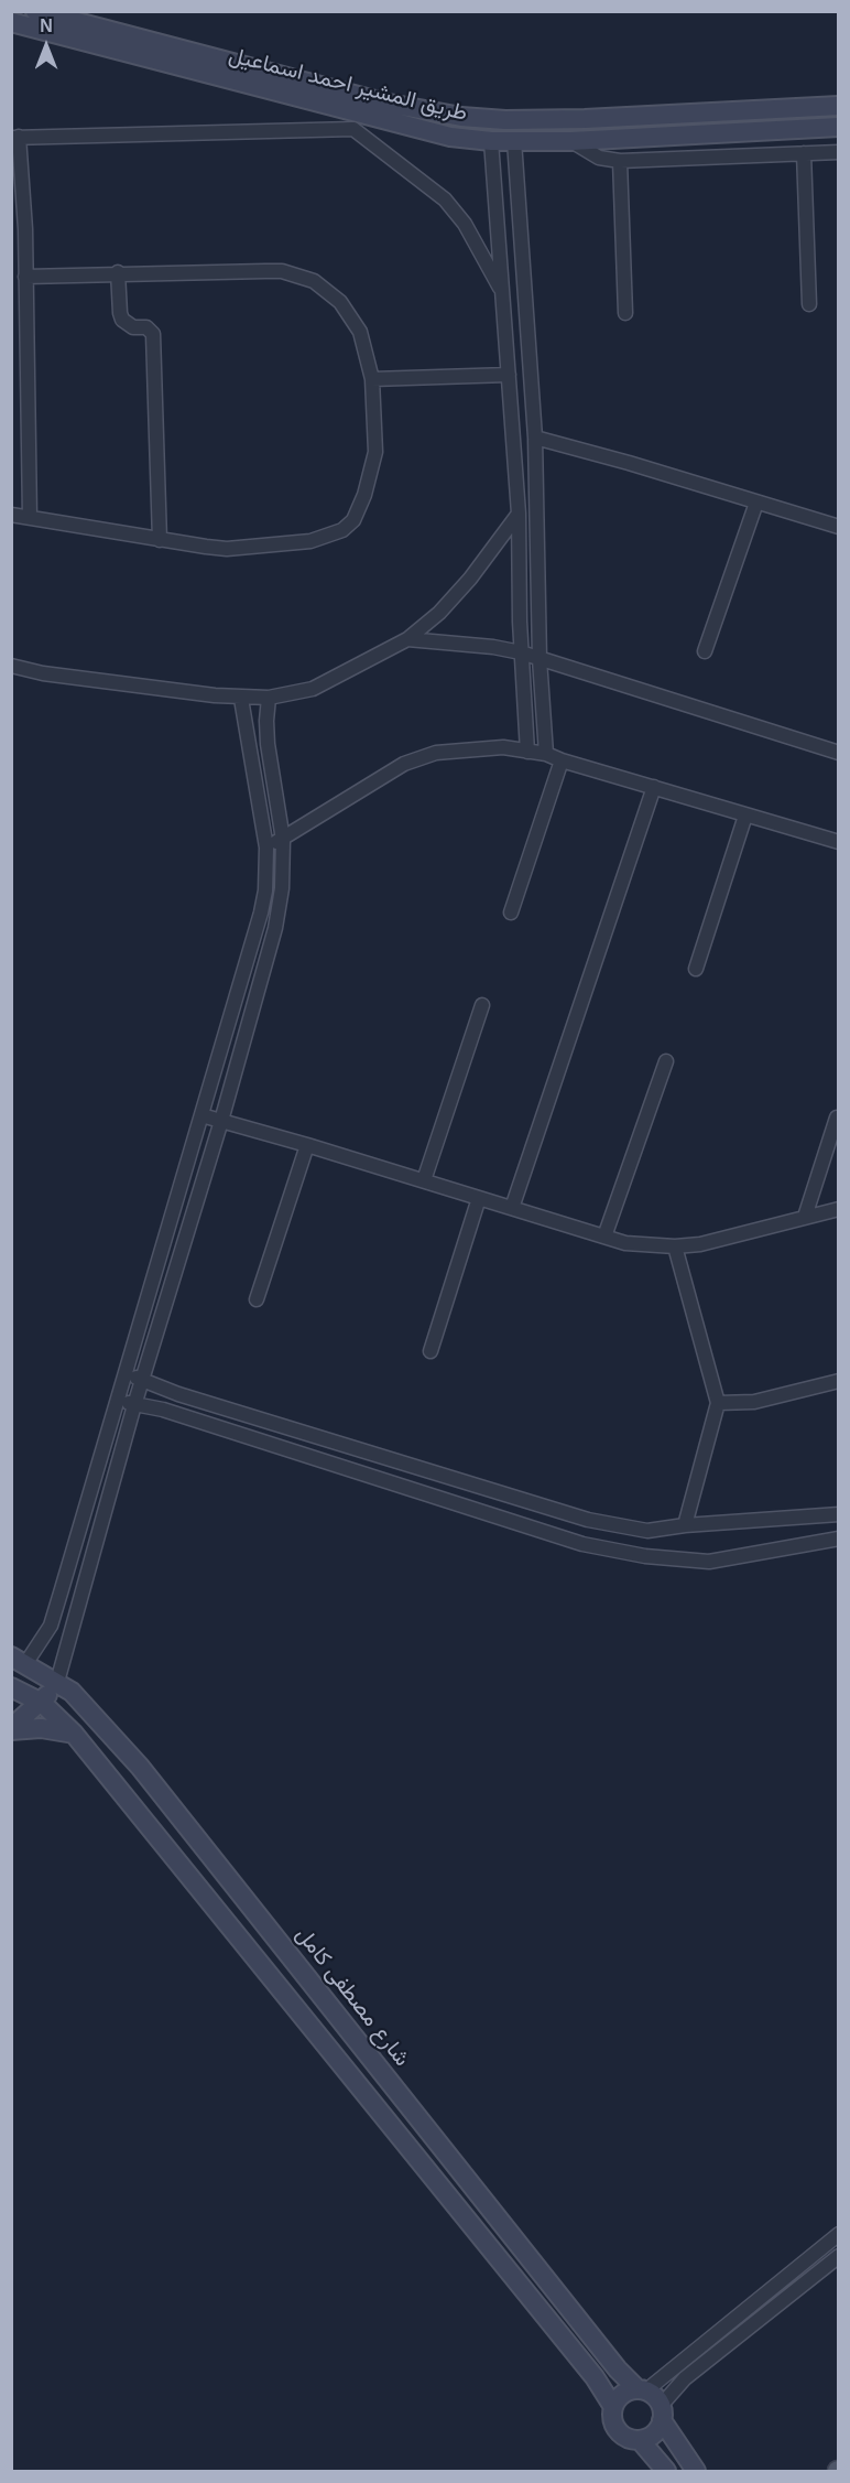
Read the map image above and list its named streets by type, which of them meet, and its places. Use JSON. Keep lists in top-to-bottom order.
{
  "streets": {
    "street": ["طريق المشير احمد اسماعيل", "شارع مصطفى كامل"]
  },
  "north": "top"
}
